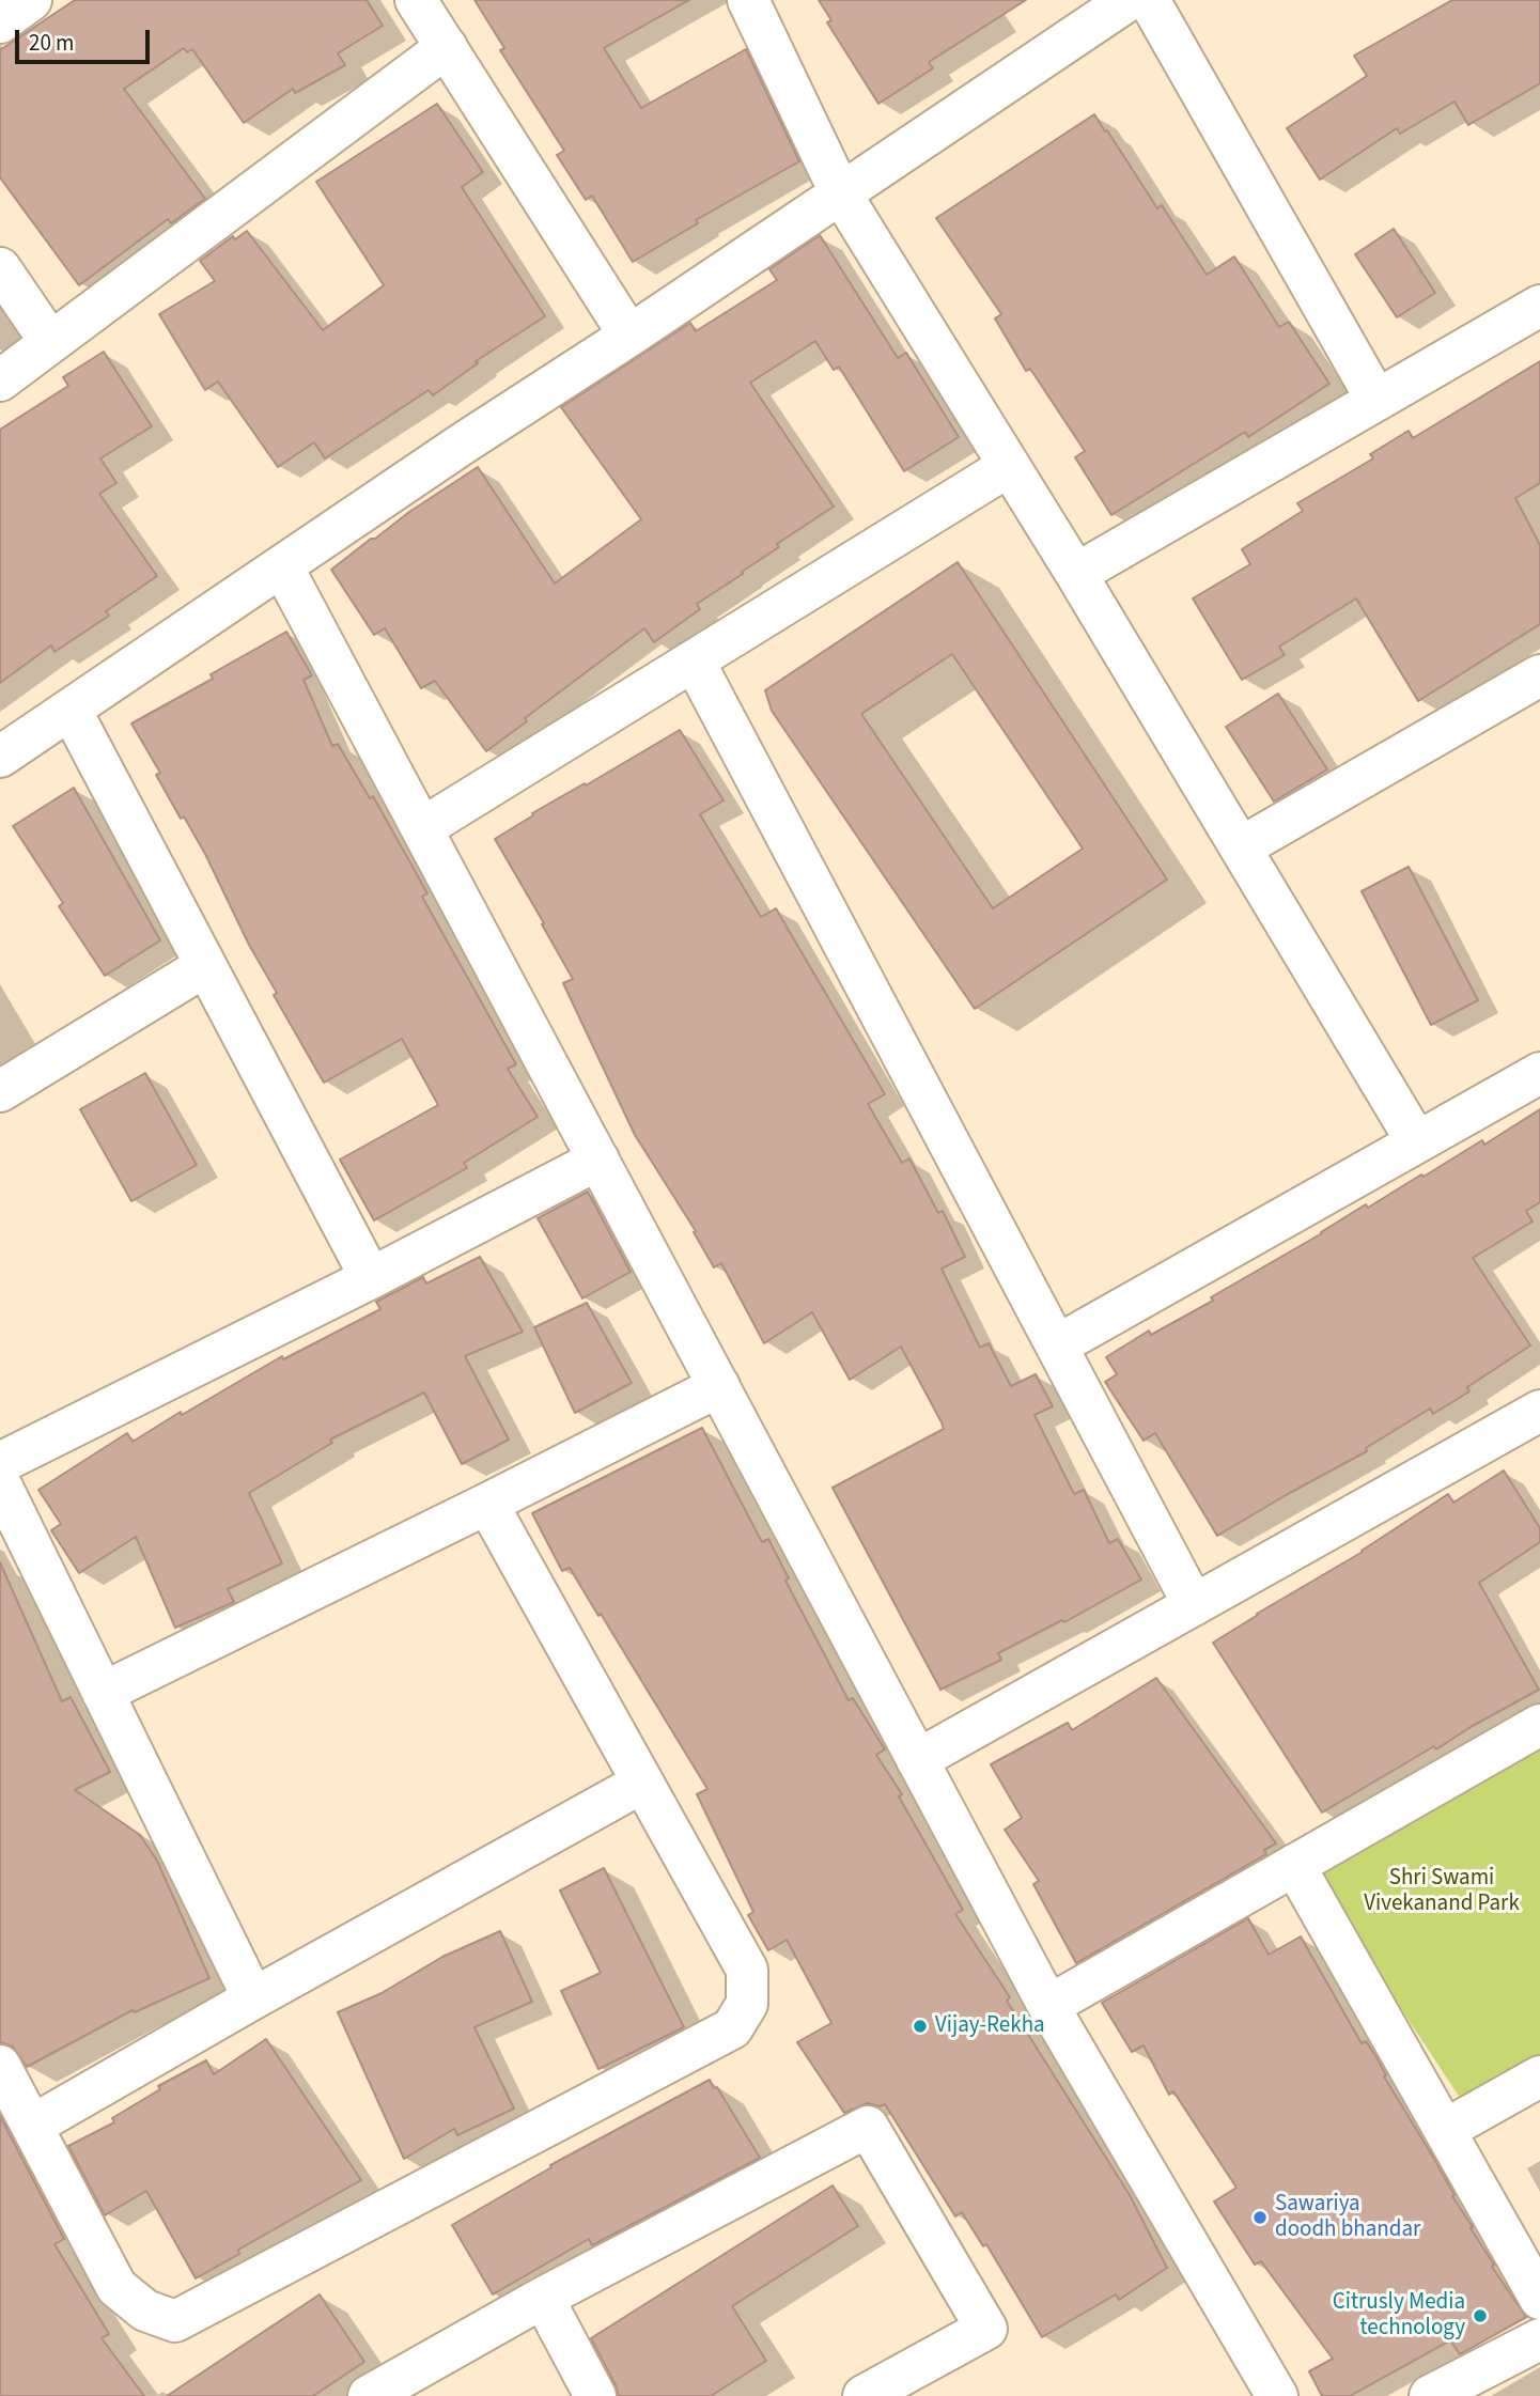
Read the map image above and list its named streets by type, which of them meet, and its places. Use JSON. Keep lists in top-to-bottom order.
{
  "parks": ["Shri Swami Vivekanand Park"],
  "places": ["Vijay-Rekha", "Sawariya doodh bhandar", "Citrusly Media technology"],
  "scale_bar": "20 m"
}
